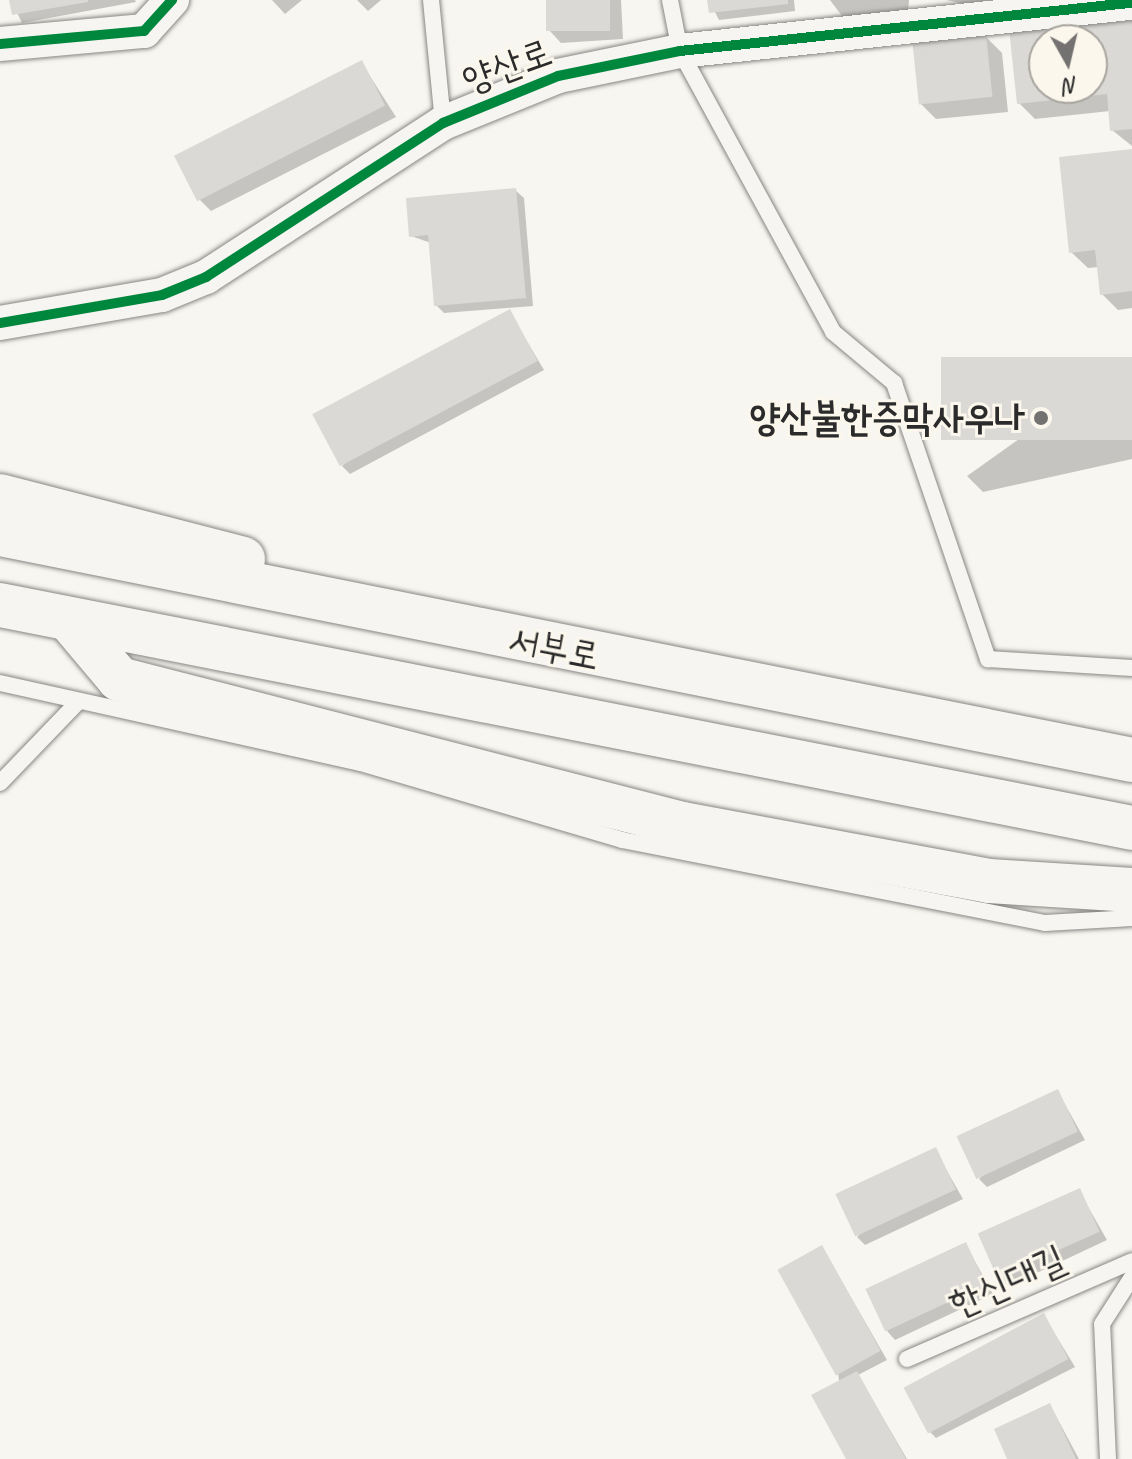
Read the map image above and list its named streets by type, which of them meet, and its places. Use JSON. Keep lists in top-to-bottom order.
{
  "streets": {
    "main road": ["서부로"],
    "street": ["양산로"],
    "lane": ["한신대길"]
  },
  "places": ["양산불한증막사우나"],
  "north": "bottom"
}
